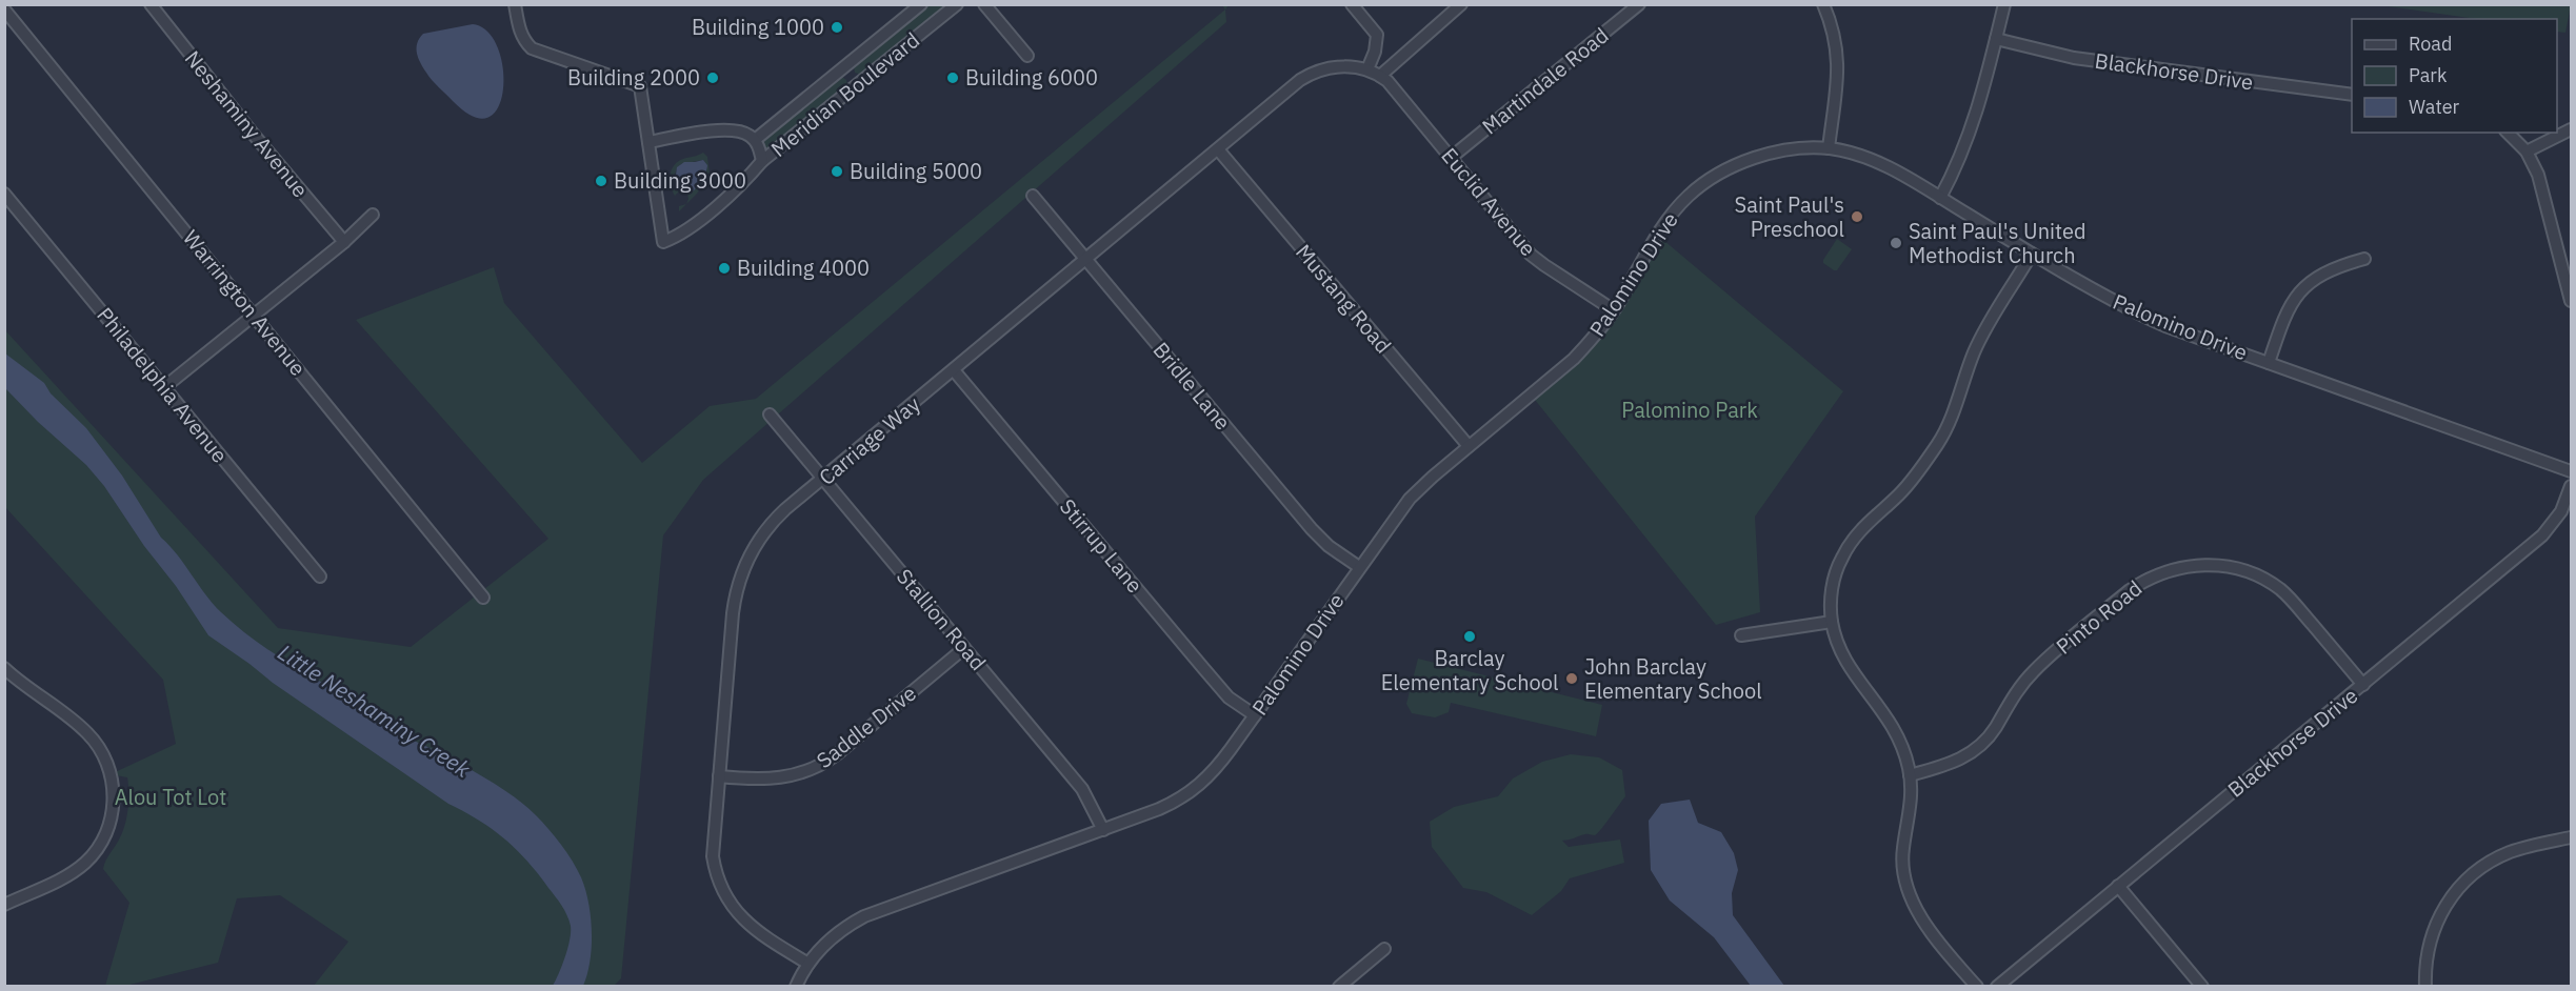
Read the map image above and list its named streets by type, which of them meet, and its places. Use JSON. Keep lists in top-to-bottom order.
{
  "streets": {
    "street": [
      "Blackhorse Drive",
      "Martindale Road",
      "Meridian Boulevard",
      "Neshaminy Avenue",
      "Euclid Avenue",
      "Palomino Drive",
      "Mustang Road",
      "Warrington Avenue",
      "Philadelphia Avenue",
      "Bridle Lane",
      "Carriage Way",
      "Stirrup Lane",
      "Pinto Road",
      "Stallion Road",
      "Saddle Drive"
    ]
  },
  "crossings": [
    ["Blackhorse Drive", "Pinto Road"],
    ["Martindale Road", "Euclid Avenue"],
    ["Euclid Avenue", "Palomino Drive"],
    ["Euclid Avenue", "Carriage Way"],
    ["Palomino Drive", "Mustang Road"],
    ["Palomino Drive", "Bridle Lane"],
    ["Palomino Drive", "Carriage Way"],
    ["Palomino Drive", "Stirrup Lane"],
    ["Palomino Drive", "Stallion Road"],
    ["Mustang Road", "Carriage Way"],
    ["Bridle Lane", "Carriage Way"],
    ["Carriage Way", "Stirrup Lane"],
    ["Carriage Way", "Stallion Road"],
    ["Carriage Way", "Saddle Drive"],
    ["Stallion Road", "Saddle Drive"]
  ],
  "water": ["Little Neshaminy Creek"],
  "parks": ["Palomino Park", "Alou Tot Lot"],
  "places": [
    "Building 1000",
    "Building 2000",
    "Building 6000",
    "Building 5000",
    "Building 3000",
    "Saint Paul's Preschool",
    "Saint Paul's United Methodist Church",
    "Building 4000",
    "Barclay Elementary School",
    "John Barclay Elementary School"
  ],
  "legend": ["Road", "Park", "Water"]
}
